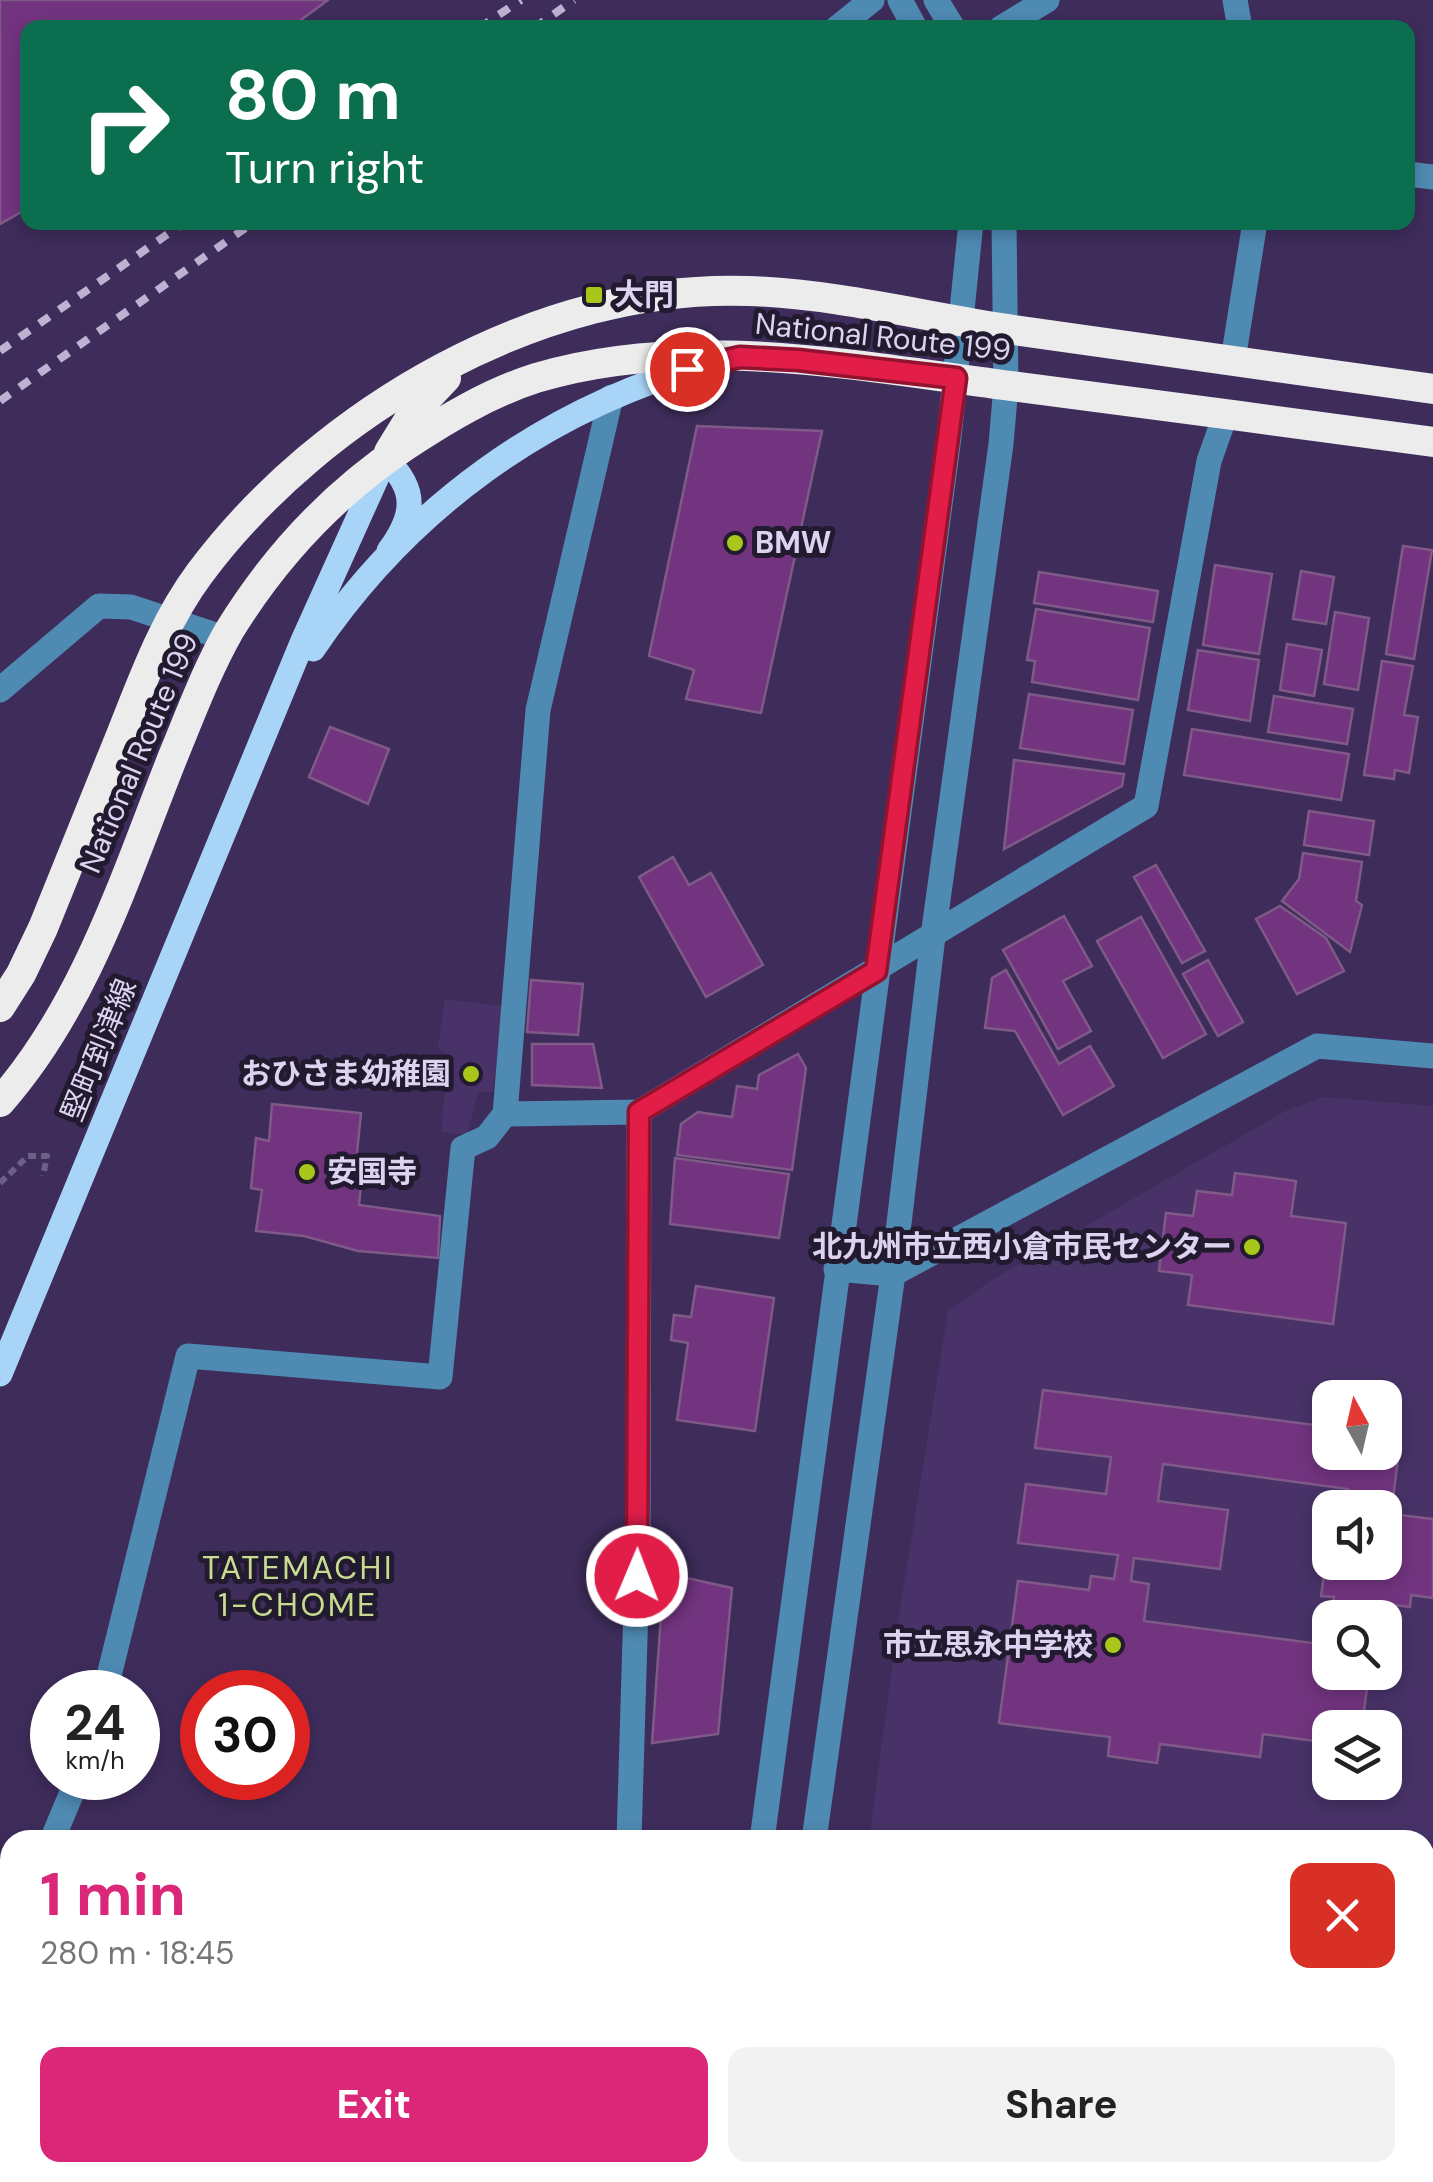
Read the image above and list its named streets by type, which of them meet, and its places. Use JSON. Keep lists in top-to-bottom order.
{
  "streets": {
    "highway": ["National Route 199"],
    "main road": ["堅町到津線"]
  },
  "crossings": [
    ["National Route 199", "堅町到津線"]
  ],
  "districts": ["TATEMACHI 1-CHOME"],
  "places": {
    "transit": ["大門"],
    "other": [
      "BMW",
      "おひさま幼稚園",
      "安国寺",
      "北九州市立西小倉市民センター",
      "市立思永中学校"
    ]
  },
  "north": "top",
  "page": {
    "turn": ["80 m", "Turn right"],
    "speed": "24 km/h",
    "limit": "30",
    "heading": ["1 min", "280 m · 18:45"],
    "buttons": ["Exit", "Share"]
  }
}
